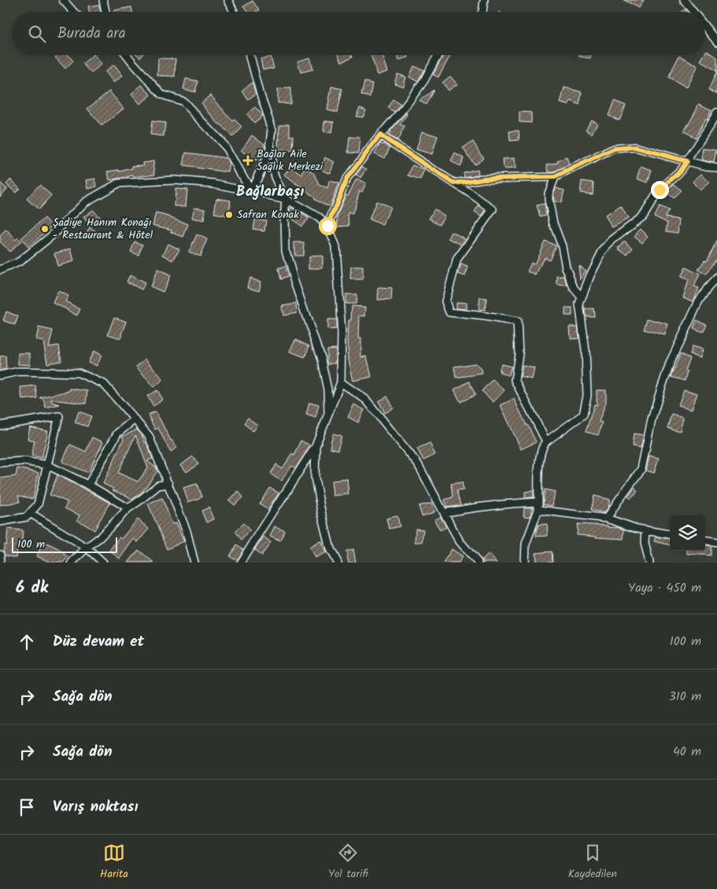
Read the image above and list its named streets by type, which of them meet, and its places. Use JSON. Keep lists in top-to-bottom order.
{
  "districts": ["Bağlarbaşı"],
  "places": {
    "health": ["Bağlar Aile Sağlık Merkezi"],
    "other": ["Safran Konak", "Şadiye Hanım Konağı - Restaurant & Hôtel"]
  },
  "scale_bar": "100 m",
  "page": {
    "search": "Burada ara",
    "scale": "100 m",
    "heading": ["6 dk", "Yaya · 450 m"],
    "list": [
      ["Düz devam et", "100 m"],
      ["Sağa dön", "310 m"],
      ["Sağa dön", "40 m"],
      "Varış noktası"
    ],
    "nav": ["Harita", "Yol tarifi", "Kaydedilen"]
  }
}
